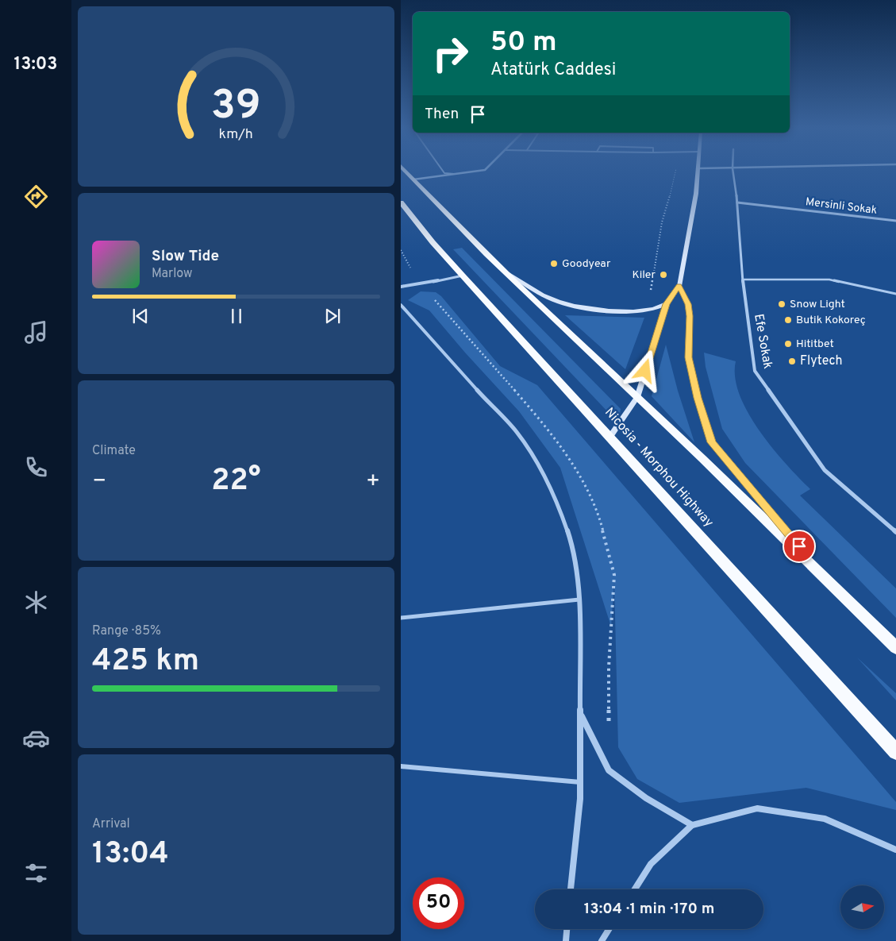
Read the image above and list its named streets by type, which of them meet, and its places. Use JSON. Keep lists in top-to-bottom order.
{
  "streets": {
    "highway": ["Nicosia - Morphou Highway"],
    "street": ["Mersinli Sokak", "Efe Sokak"]
  },
  "crossings": [
    ["Mersinli Sokak", "Efe Sokak"]
  ],
  "places": [
    "Goodyear",
    "Kiler",
    "Snow Light",
    "Butik Kokoreç",
    "Hititbet",
    "Flytech"
  ],
  "north": "right",
  "page": {
    "tabs": "13:03",
    "turn": ["50 m", "Atatürk Caddesi"],
    "then": "Then",
    "song": ["Slow Tide", "Marlow"],
    "tile": [
      "Climate",
      ["Range · 85%", "425 km"],
      ["Arrival", "13:04"]
    ],
    "heat": ["−", "22°", "+"],
    "limit": "50",
    "trip": "13:04 · 1 min · 170 m",
    "gauge": ["39", "km/h"]
  }
}
